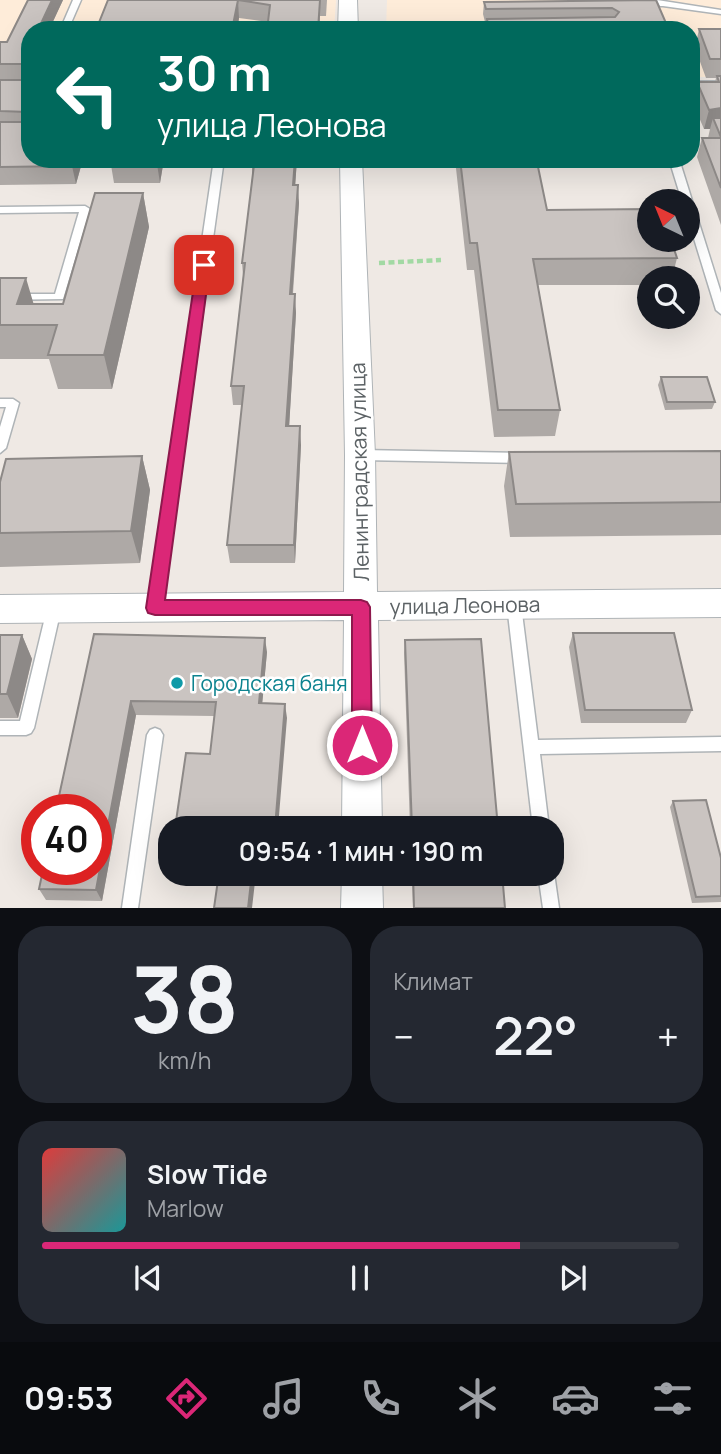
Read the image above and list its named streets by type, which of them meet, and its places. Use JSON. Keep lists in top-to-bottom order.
{
  "streets": {
    "street": ["Ленинградская улица", "улица Леонова"]
  },
  "crossings": [
    ["Ленинградская улица", "улица Леонова"]
  ],
  "places": ["Городская баня"],
  "north": "top left",
  "page": {
    "turn": ["30 m", "улица Леонова"],
    "limit": "40",
    "trip": "09:54 · 1 мин · 190 m",
    "tile": [
      ["38", "km/h"],
      "Климат"
    ],
    "heat": ["−", "22°", "+"],
    "song": ["Slow Tide", "Marlow"],
    "tabs": "09:53"
  }
}
